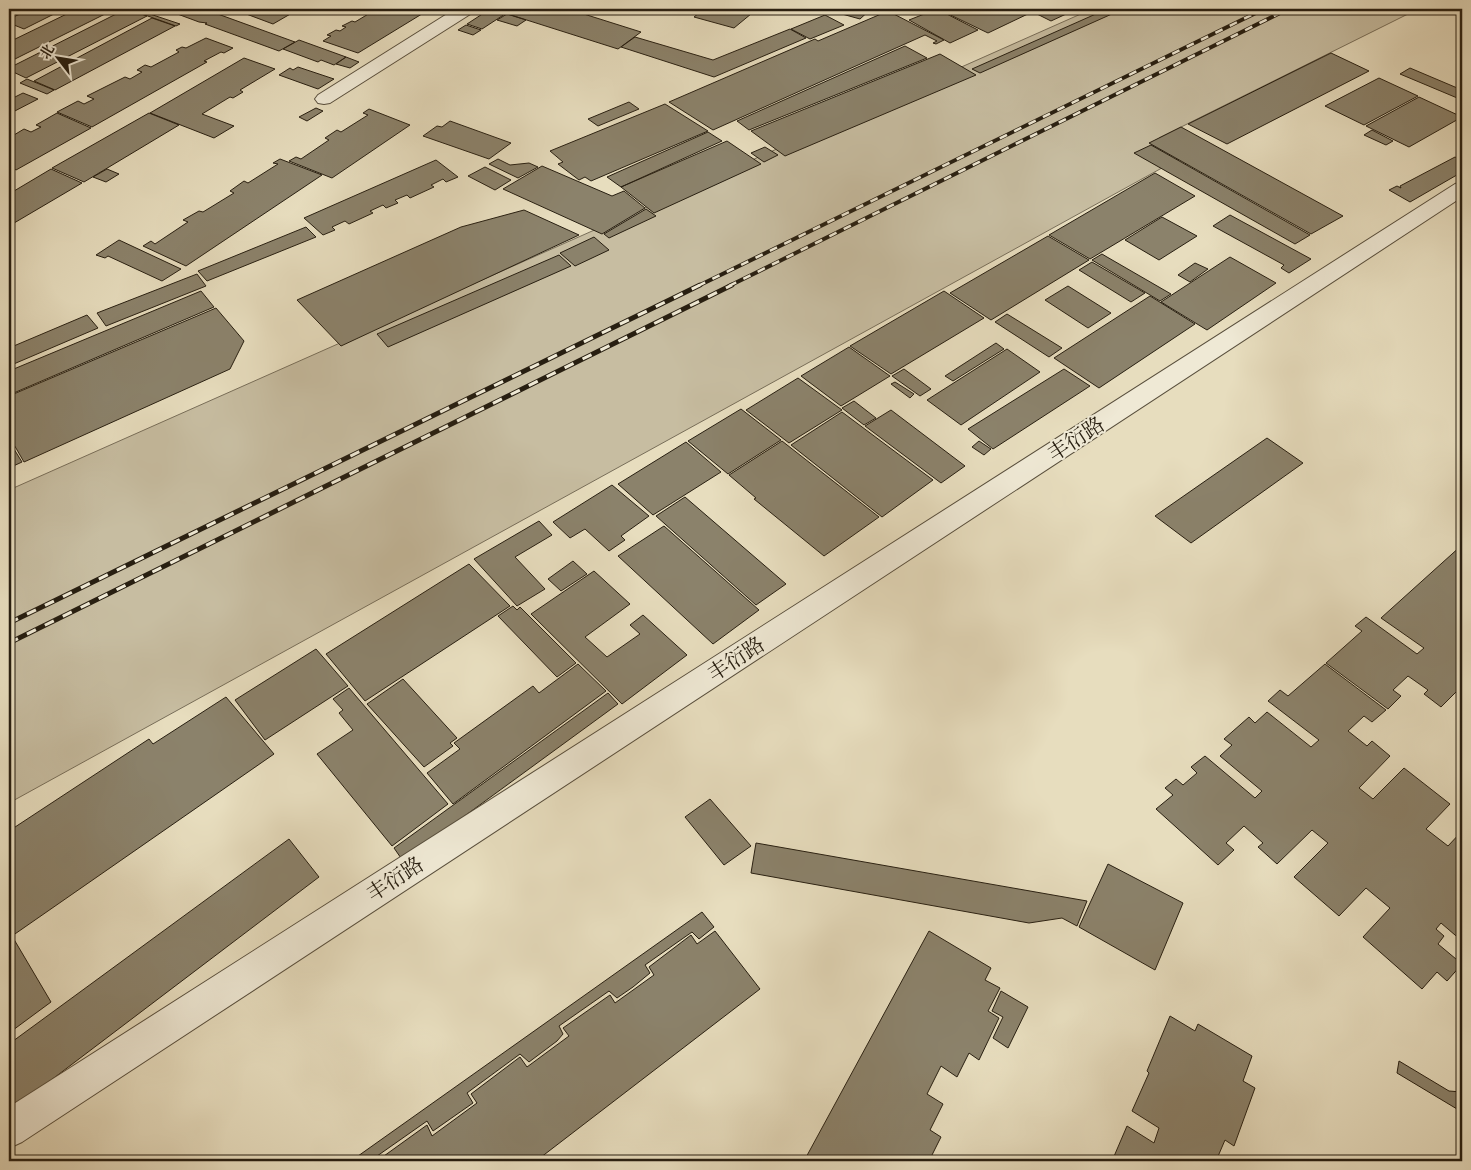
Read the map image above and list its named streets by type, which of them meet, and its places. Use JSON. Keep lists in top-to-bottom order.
{
  "streets": {
    "street": ["丰衍路"]
  },
  "north": "top left"
}
